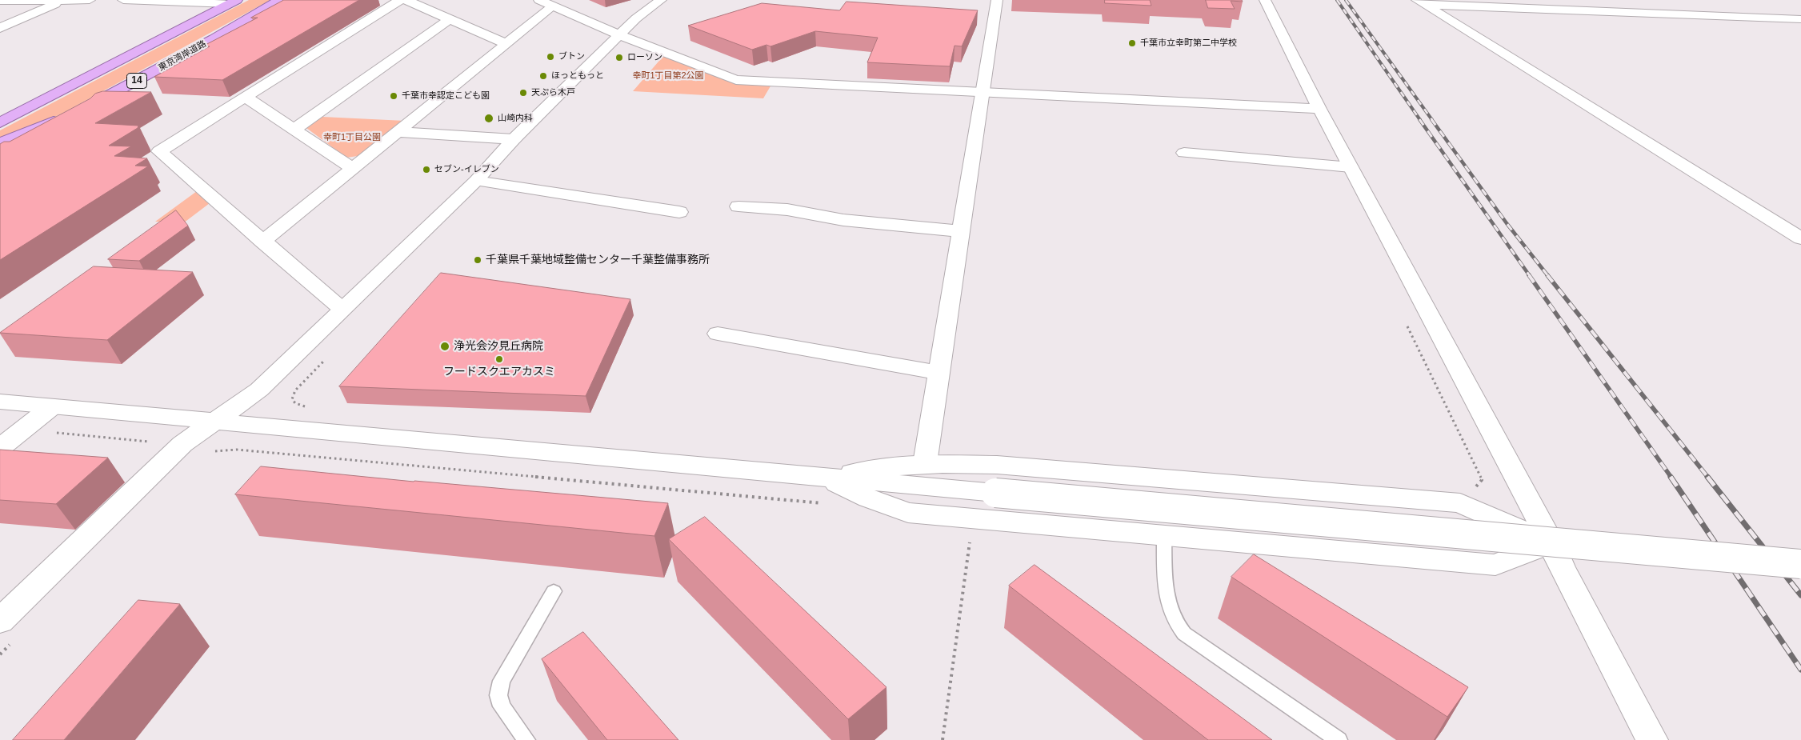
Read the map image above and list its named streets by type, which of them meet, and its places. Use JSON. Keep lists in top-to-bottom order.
{
  "streets": {
    "highway": ["東京湾岸道路", "14"]
  },
  "crossings": [
    ["東京湾岸道路", "14"]
  ],
  "parks": ["幸町1丁目第2公園", "幸町1丁目公園"],
  "places": [
    "千葉市立幸町第二中学校",
    "ブトン",
    "ローソン",
    "ほっともっと",
    "天ぷら木戸",
    "千葉市幸認定こども園",
    "山崎内科",
    "セブン-イレブン",
    "千葉県千葉地域整備センター千葉整備事務所",
    "浄光会汐見丘病院",
    "フードスクエアカスミ"
  ]
}
